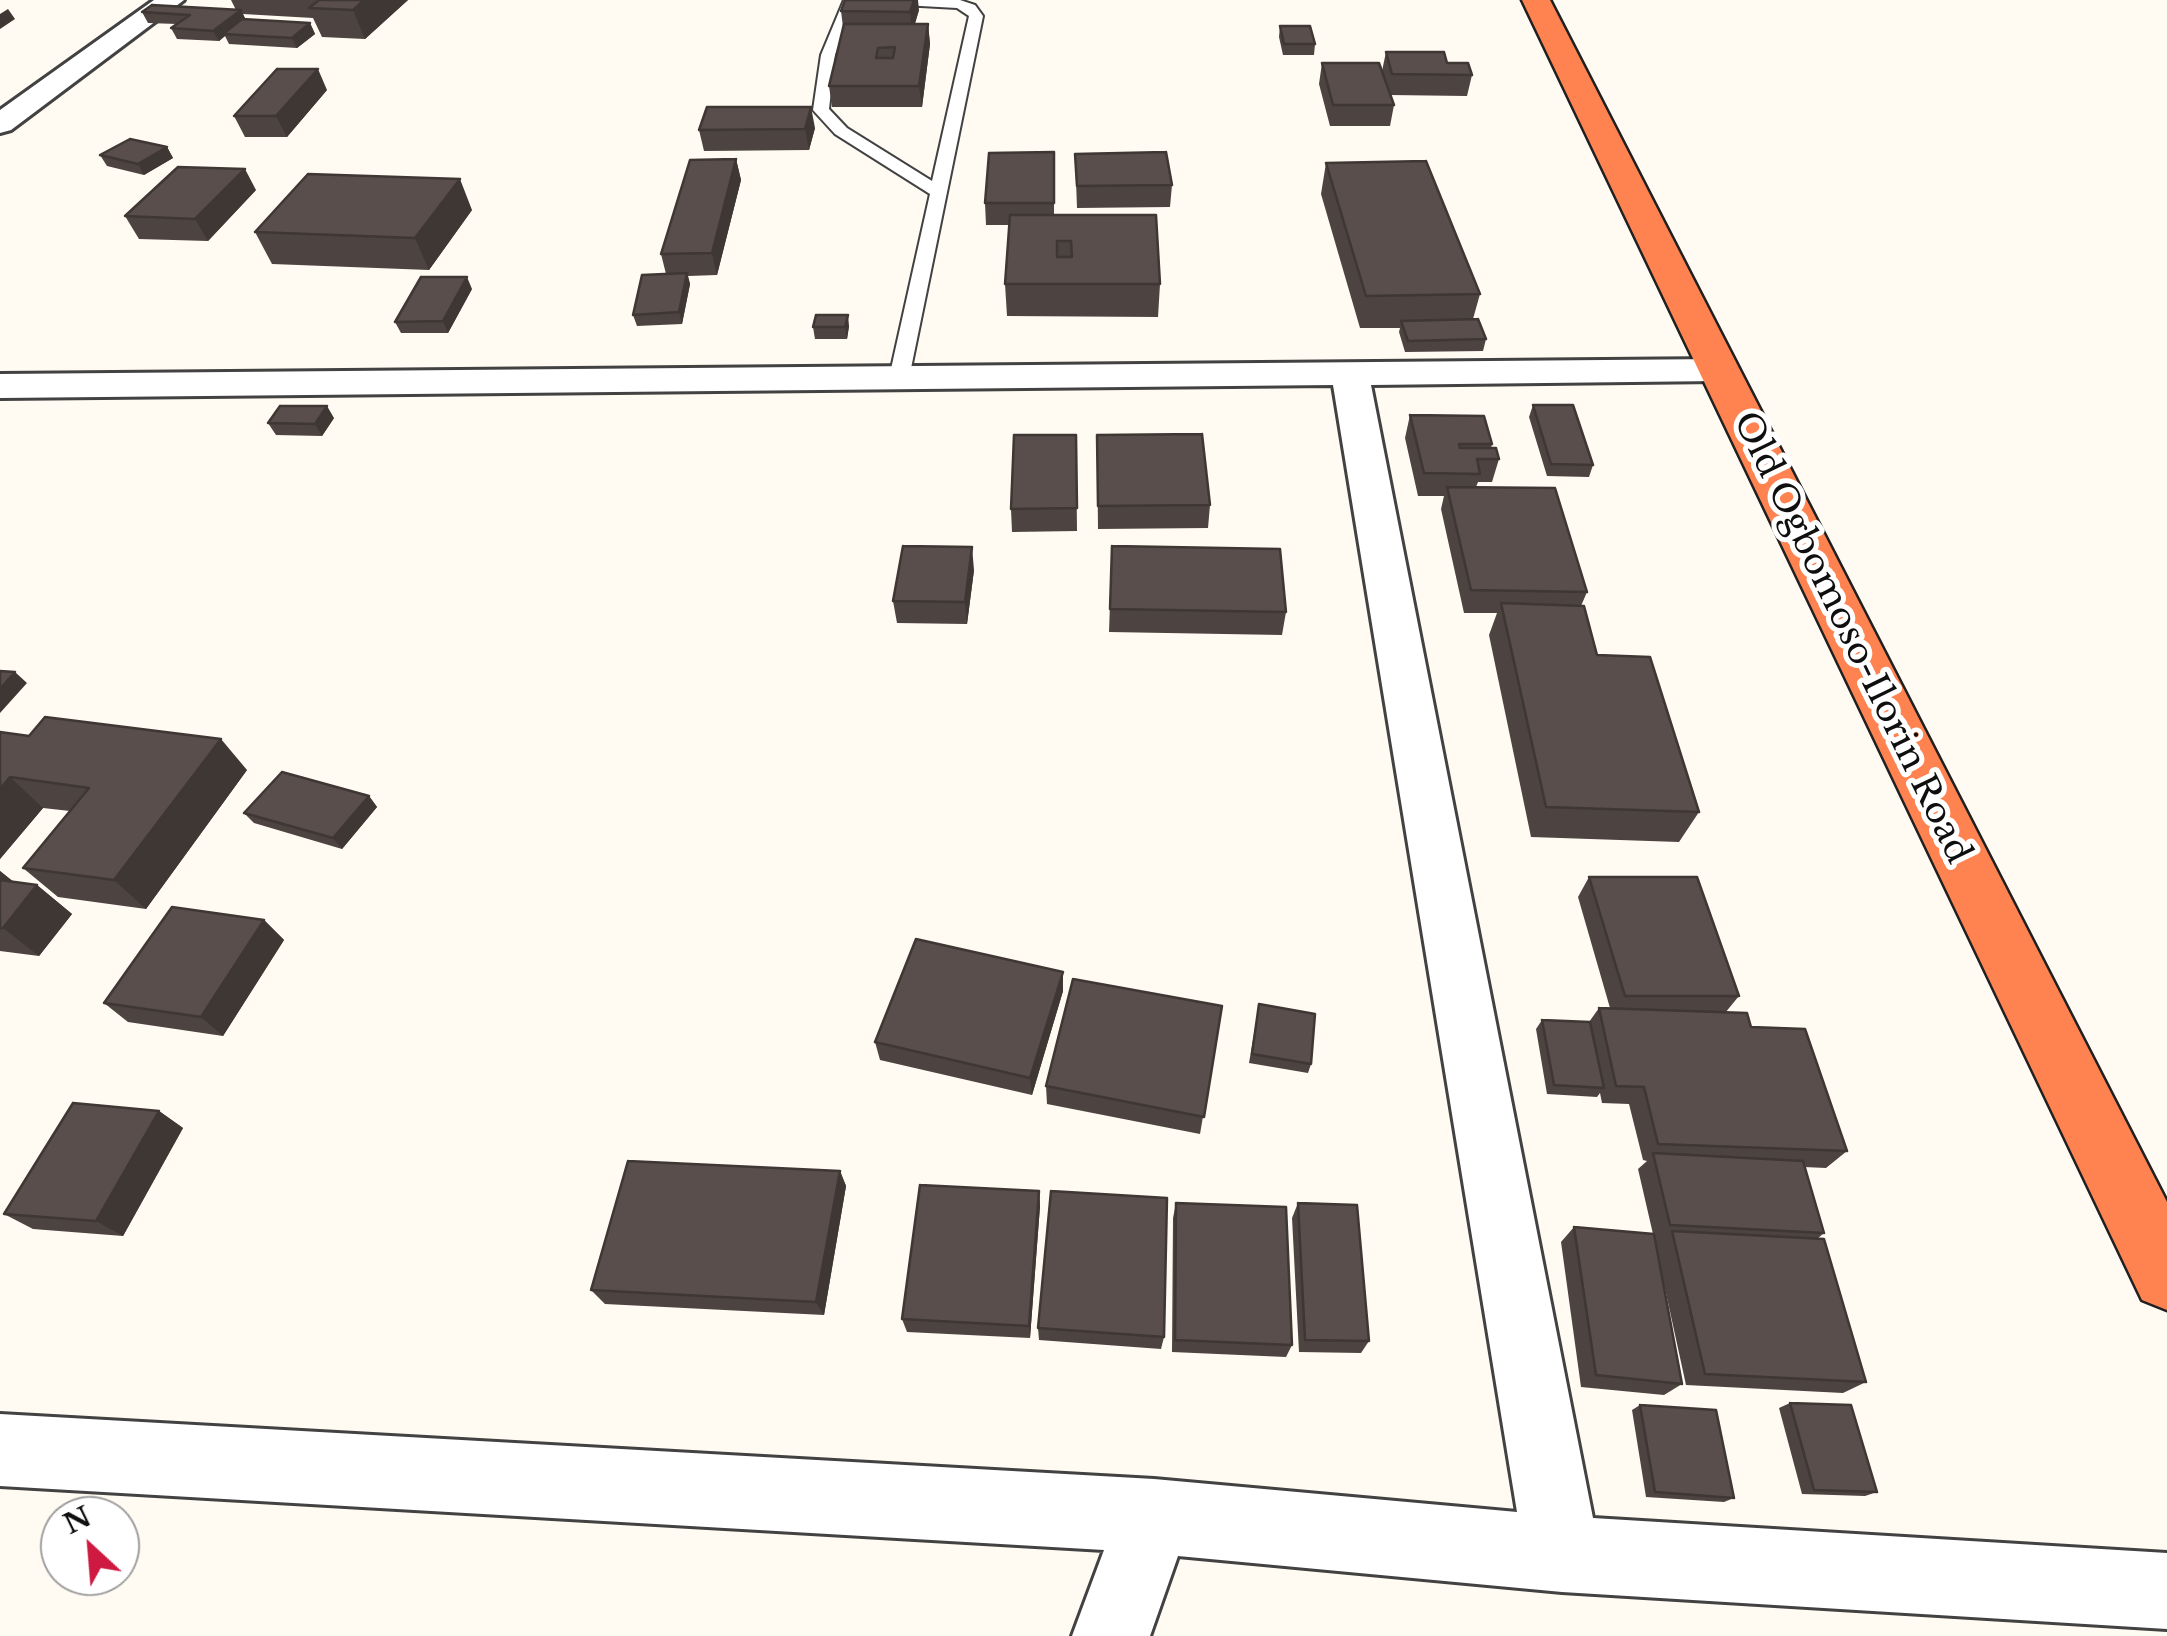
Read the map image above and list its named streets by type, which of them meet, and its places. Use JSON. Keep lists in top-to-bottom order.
{
  "streets": {
    "highway": ["Old Ogbomoso-Ilorin Road"]
  },
  "north": "top left"
}
